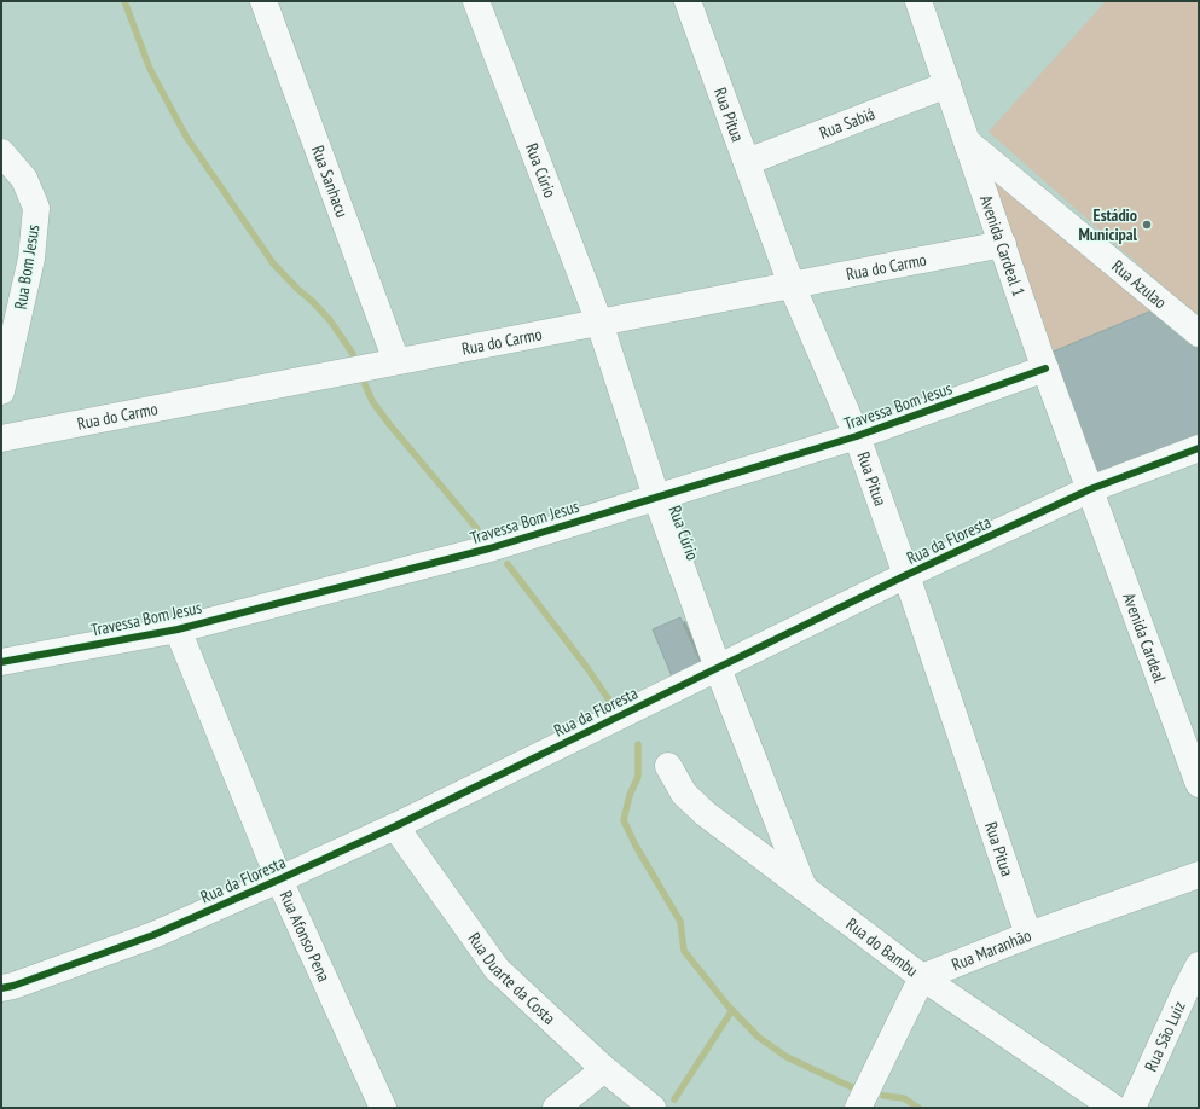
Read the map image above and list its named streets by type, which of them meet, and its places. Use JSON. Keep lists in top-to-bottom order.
{
  "streets": {
    "street": [
      "Rua Pitua",
      "Rua Sabiá",
      "Rua Cúrio",
      "Rua Sanhacu",
      "Avenida Cardeal 1",
      "Rua Bom Jesus",
      "Rua do Carmo",
      "Rua Azulao",
      "Travessa Bom Jesus",
      "Rua da Floresta",
      "Avenida Cardeal",
      "Rua Afonso Pena",
      "Rua do Bambu",
      "Rua Maranhão",
      "Rua Duarte da Costa",
      "Rua São Luiz"
    ]
  },
  "crossings": [
    ["Rua Pitua", "Rua Sabiá"],
    ["Rua Pitua", "Rua do Carmo"],
    ["Rua Pitua", "Travessa Bom Jesus"],
    ["Rua Pitua", "Rua da Floresta"],
    ["Rua Pitua", "Rua Maranhão"],
    ["Rua Sabiá", "Avenida Cardeal 1"],
    ["Rua Cúrio", "Rua do Carmo"],
    ["Rua Cúrio", "Travessa Bom Jesus"],
    ["Rua Cúrio", "Rua da Floresta"],
    ["Rua Cúrio", "Rua do Bambu"],
    ["Rua Sanhacu", "Rua do Carmo"],
    ["Avenida Cardeal 1", "Rua do Carmo"],
    ["Avenida Cardeal 1", "Rua Azulao"],
    ["Avenida Cardeal 1", "Travessa Bom Jesus"],
    ["Avenida Cardeal 1", "Rua da Floresta"],
    ["Avenida Cardeal 1", "Avenida Cardeal"],
    ["Travessa Bom Jesus", "Rua Afonso Pena"],
    ["Rua da Floresta", "Avenida Cardeal"],
    ["Rua da Floresta", "Rua Afonso Pena"],
    ["Rua da Floresta", "Rua Duarte da Costa"],
    ["Rua do Bambu", "Rua Maranhão"]
  ],
  "places": ["Estádio Municipal"]
}
